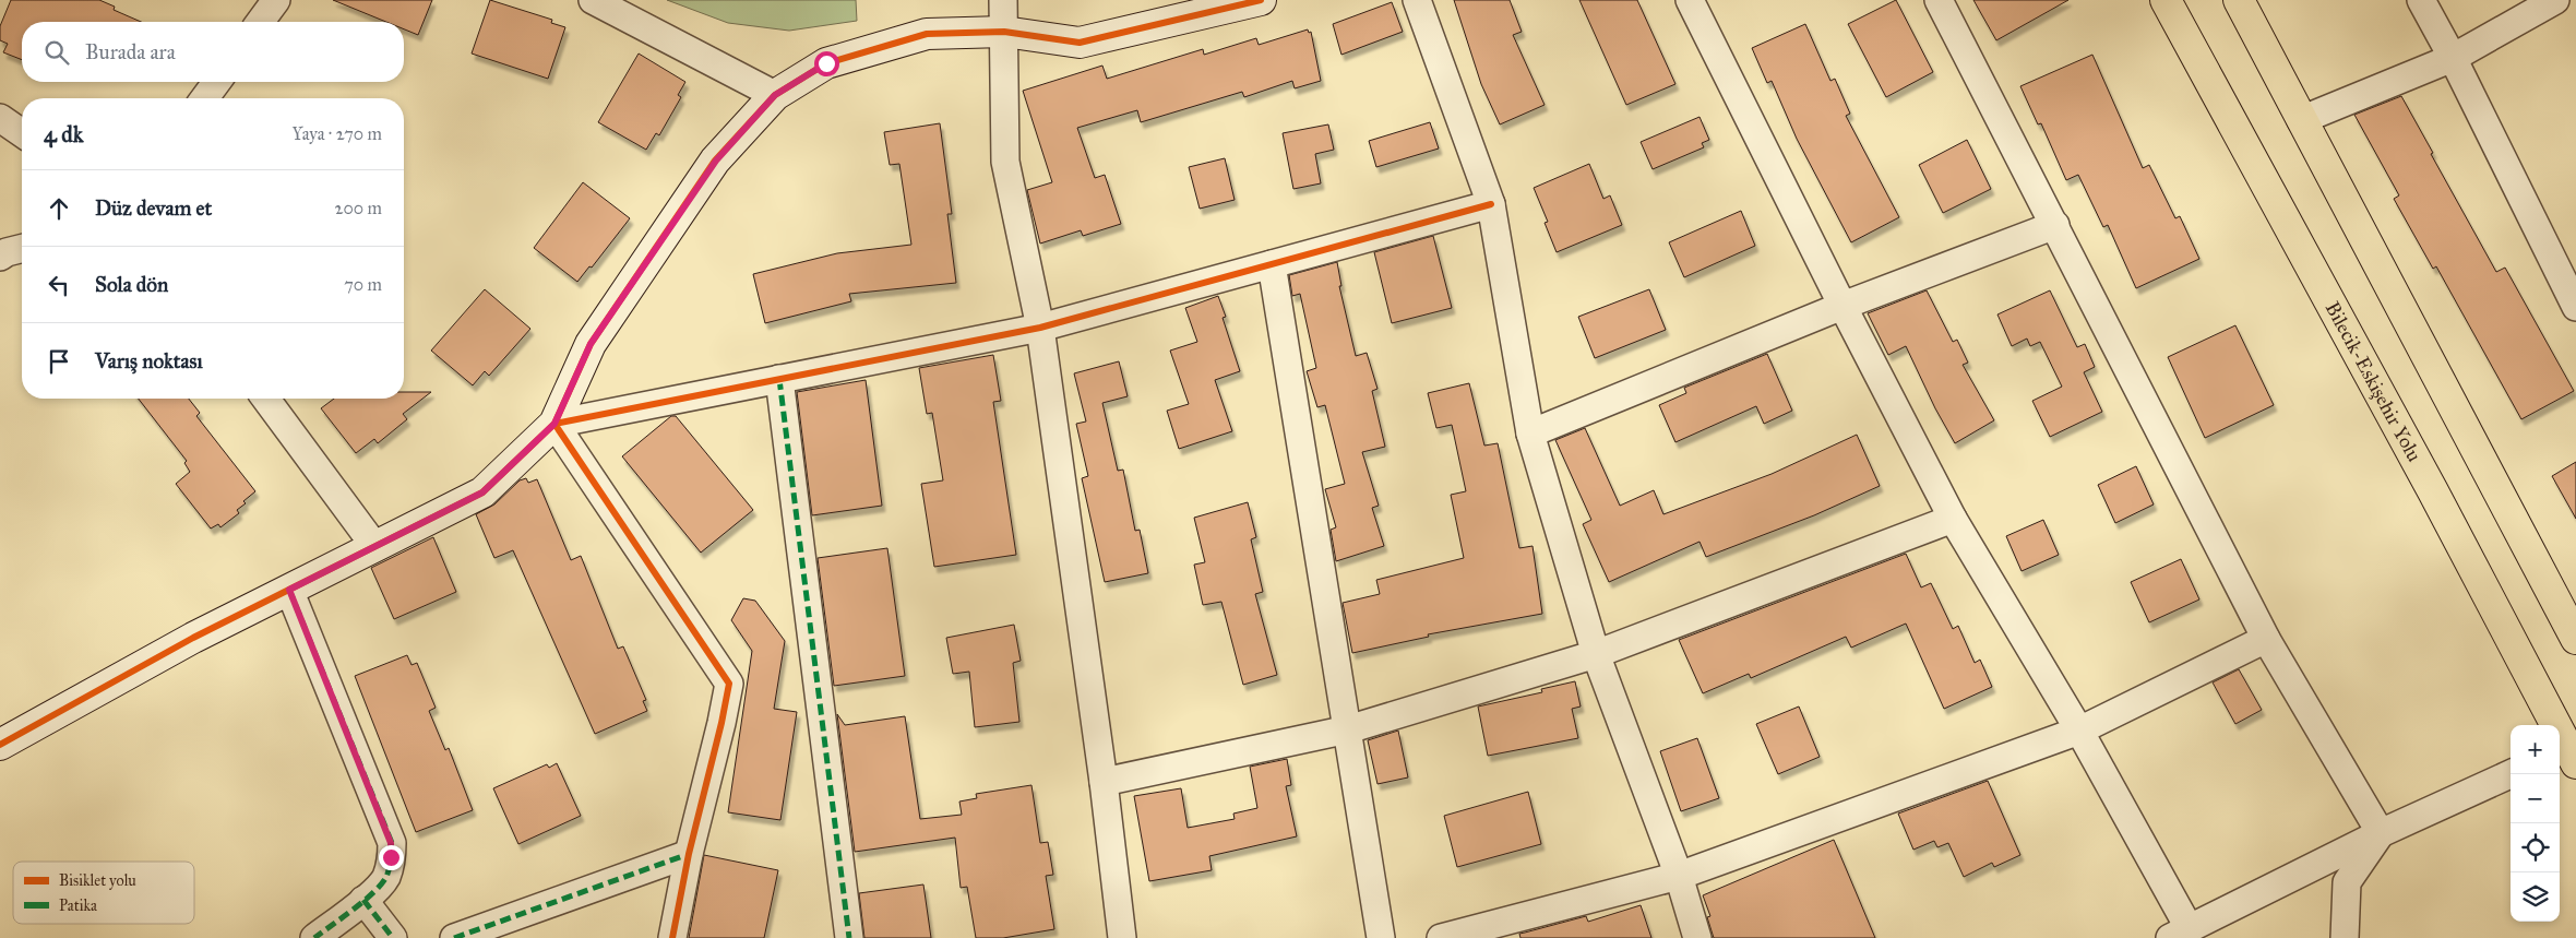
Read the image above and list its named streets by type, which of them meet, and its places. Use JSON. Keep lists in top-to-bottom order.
{
  "streets": {
    "main road": ["Bilecik-Eskişehir Yolu"]
  },
  "legend": ["Bisiklet yolu", "Patika"],
  "page": {
    "search": "Burada ara",
    "heading": ["4 dk", "Yaya · 270 m"],
    "list": [
      ["Düz devam et", "200 m"],
      ["Sola dön", "70 m"],
      "Varış noktası"
    ],
    "map_buttons": ["+", "−"]
  }
}
